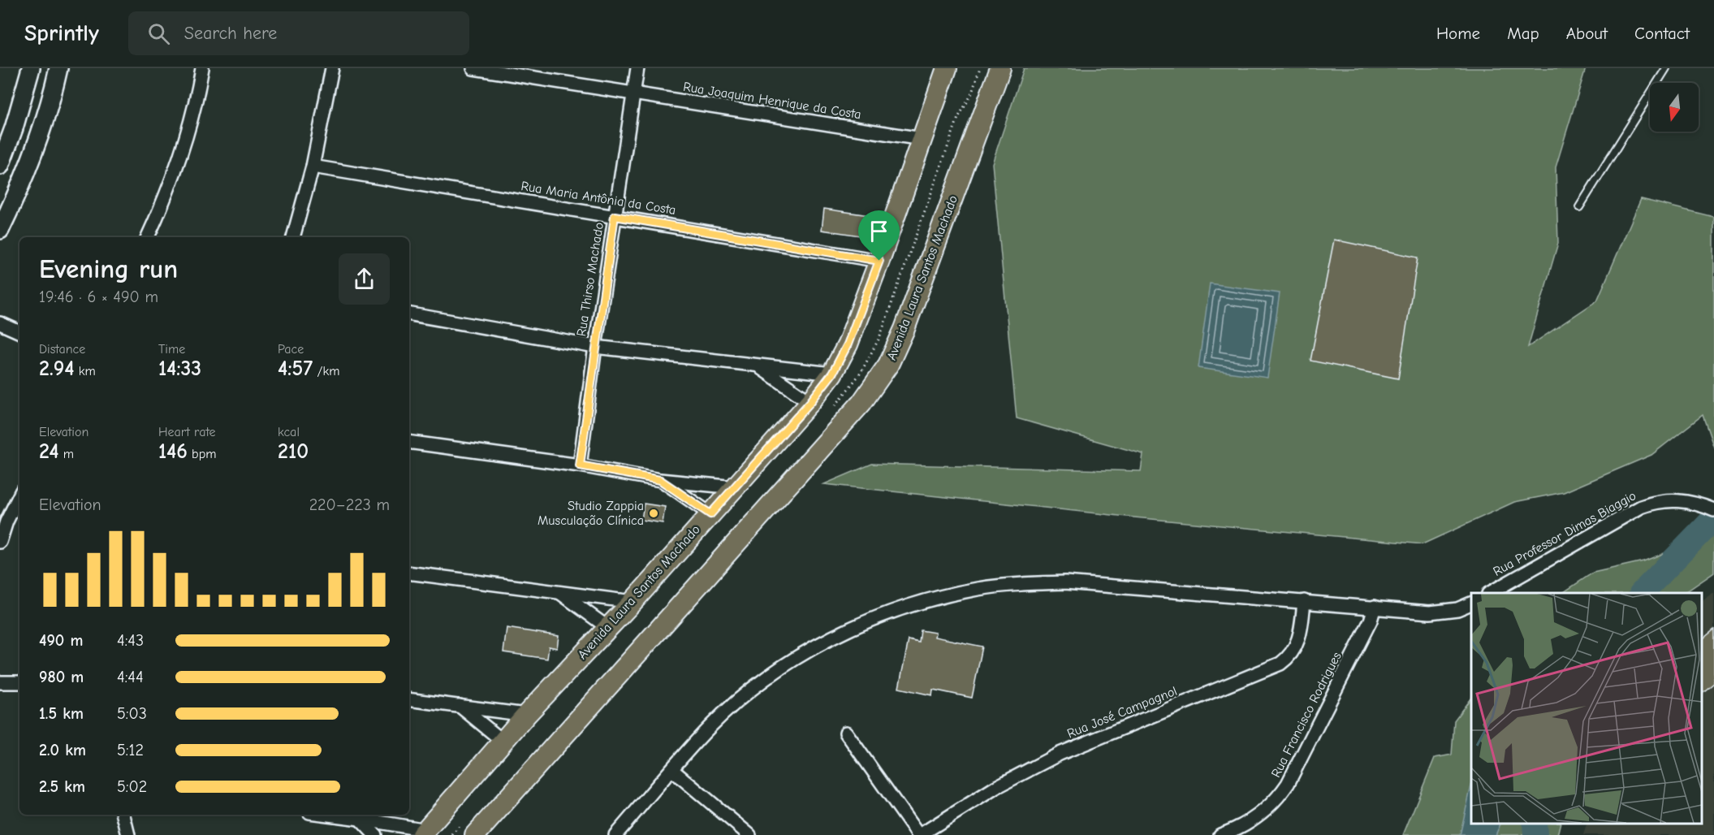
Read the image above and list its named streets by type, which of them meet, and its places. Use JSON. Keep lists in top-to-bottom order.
{
  "streets": {
    "main road": ["Avenida Laura Santos Machado"],
    "street": [
      "Rua Joaquim Henrique da Costa",
      "Rua Maria Antônia da Costa",
      "Rua Thirso Machado",
      "Rua Professor Dimas Biaggio",
      "Rua José Campagnol",
      "Rua Francisco Rodrigues"
    ]
  },
  "crossings": [
    ["Rua Joaquim Henrique da Costa", "Avenida Laura Santos Machado"],
    ["Rua Joaquim Henrique da Costa", "Rua Thirso Machado"],
    ["Rua Maria Antônia da Costa", "Avenida Laura Santos Machado"],
    ["Rua Maria Antônia da Costa", "Rua Thirso Machado"]
  ],
  "places": ["Studio Zappia Musculação Clínica"],
  "north": "bottom",
  "page": {
    "header": "Sprintly",
    "search": "Search here",
    "nav": [
      "Home",
      "Map",
      "About",
      "Contact"
    ],
    "heading": ["Evening run", "19:46 · 6 × 490 m"],
    "stats": [
      ["Distance", "2.94 km"],
      ["Time", "14:33"],
      ["Pace", "4:57 /km"],
      ["Elevation", "24 m"],
      ["Heart rate", "146 bpm"],
      ["kcal", "210"]
    ],
    "chart": ["Elevation", "220–223 m"],
    "list": [
      {
        "name": "490 m",
        "note": "4:43"
      },
      {
        "name": "980 m",
        "note": "4:44"
      },
      {
        "name": "1.5 km",
        "note": "5:03"
      },
      {
        "name": "2.0 km",
        "note": "5:12"
      },
      {
        "name": "2.5 km",
        "note": "5:02"
      }
    ]
  }
}
